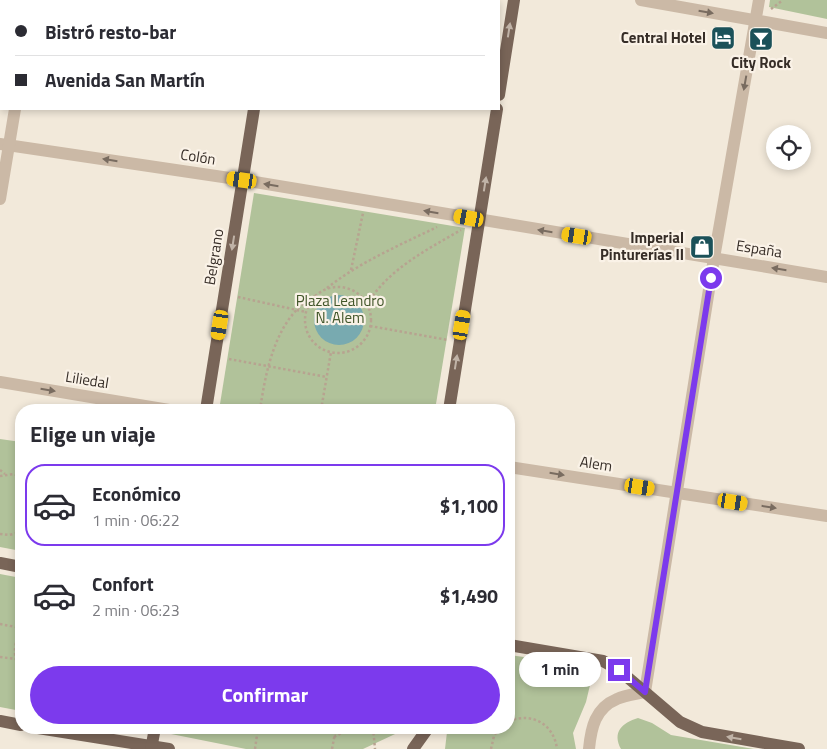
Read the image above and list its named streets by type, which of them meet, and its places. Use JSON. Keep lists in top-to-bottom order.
{
  "streets": {
    "main road": ["Belgrano"],
    "street": [
      "Colón",
      "España",
      "Liliedal",
      "Alem"
    ]
  },
  "crossings": [
    ["Colón", "España"],
    ["Colón", "Belgrano"]
  ],
  "one_way": [
    "Colón",
    "España",
    "Belgrano",
    "Liliedal",
    "Alem"
  ],
  "parks": ["Plaza Leandro N. Alem"],
  "places": {
    "hotel": ["Central Hotel"],
    "bar": ["City Rock"],
    "shop": ["Imperial Pinturerías II"]
  },
  "page": {
    "banner": ["Bistró resto-bar", "Avenida San Martín"],
    "heading": "Elige un viaje",
    "list": [
      {
        "name": "Económico",
        "note": "1 min · 06:22",
        "value": "$1,100"
      },
      {
        "name": "Confort",
        "note": "2 min · 06:23",
        "value": "$1,490"
      }
    ],
    "bubble": "1 min",
    "buttons": "Confirmar"
  }
}
